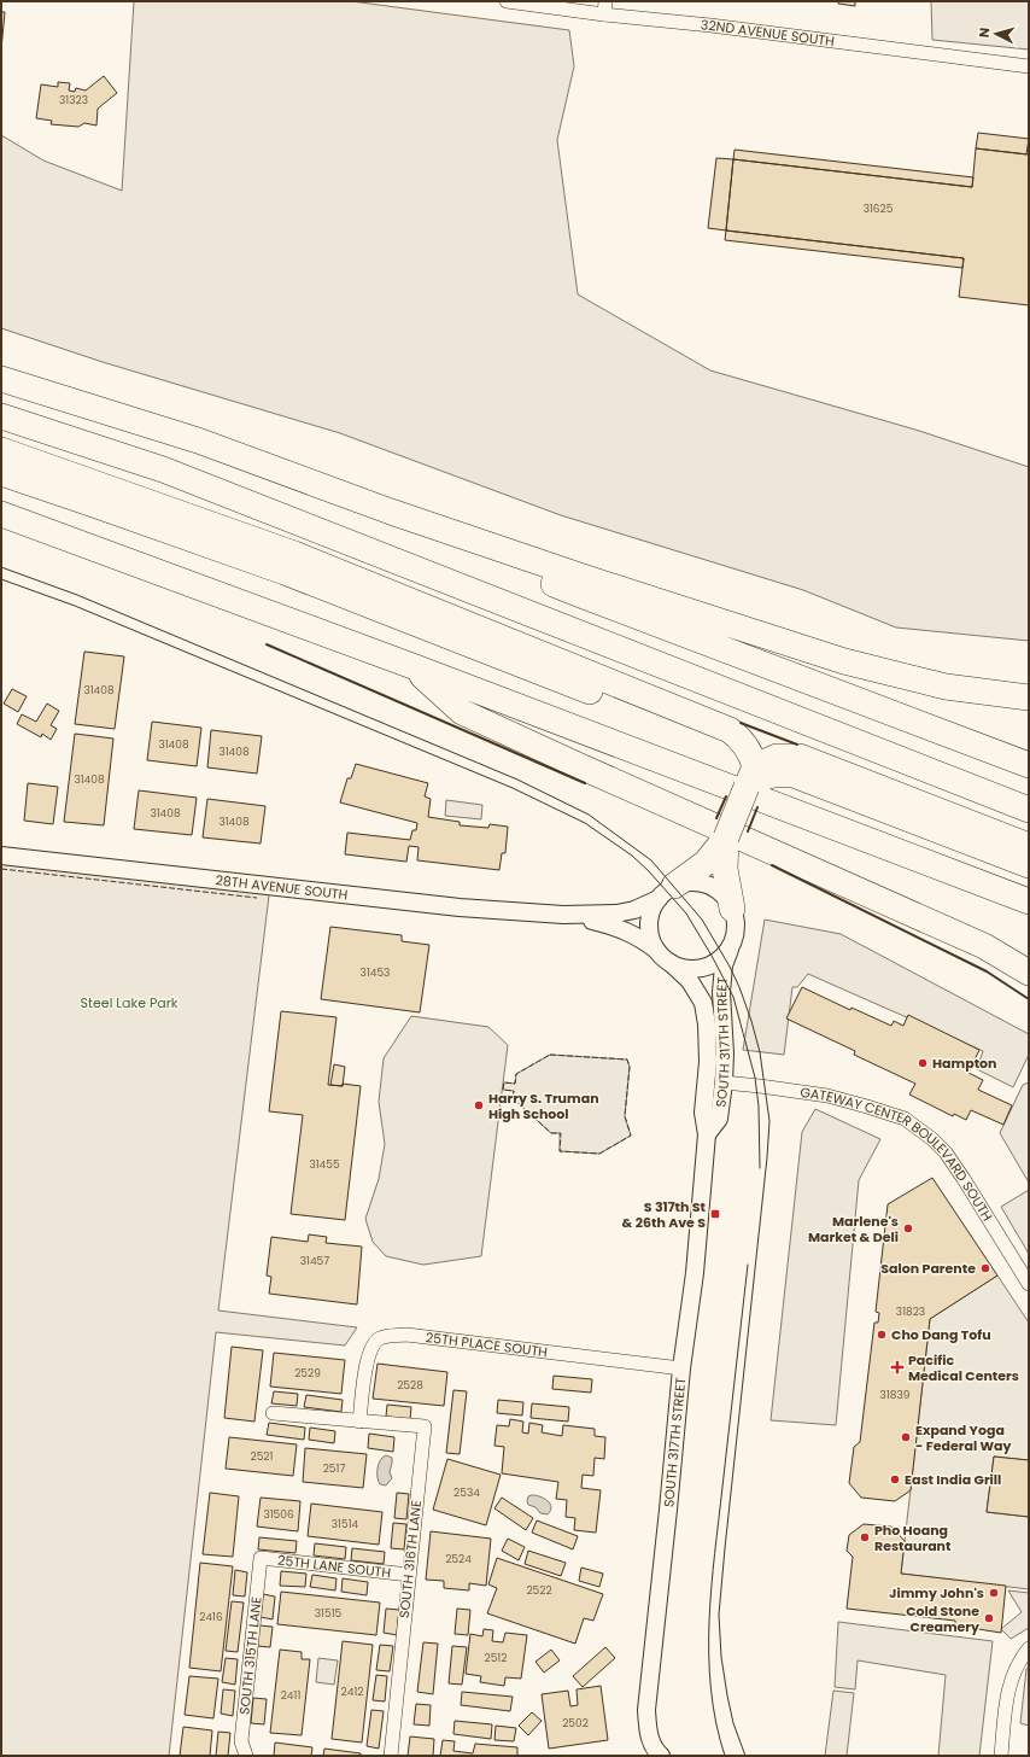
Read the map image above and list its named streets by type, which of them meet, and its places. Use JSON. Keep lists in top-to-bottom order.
{
  "streets": {
    "street": [
      "32ND AVENUE SOUTH",
      "28TH AVENUE SOUTH",
      "SOUTH 317TH STREET",
      "GATEWAY CENTER BOULEVARD SOUTH",
      "25TH PLACE SOUTH",
      "SOUTH 316TH LANE",
      "25TH LANE SOUTH",
      "SOUTH 315TH LANE"
    ]
  },
  "crossings": [
    ["28TH AVENUE SOUTH", "SOUTH 317TH STREET"],
    ["SOUTH 317TH STREET", "GATEWAY CENTER BOULEVARD SOUTH"],
    ["SOUTH 317TH STREET", "25TH PLACE SOUTH"],
    ["25TH PLACE SOUTH", "SOUTH 316TH LANE"],
    ["SOUTH 316TH LANE", "25TH LANE SOUTH"],
    ["25TH LANE SOUTH", "SOUTH 315TH LANE"]
  ],
  "parks": ["Steel Lake Park"],
  "places": {
    "other": [
      "Hampton",
      "Harry S. Truman High School",
      "Marlene's Market & Deli",
      "Salon Parente",
      "Cho Dang Tofu",
      "Expand Yoga - Federal Way",
      "East India Grill",
      "Pho Hoang Restaurant",
      "Jimmy John's",
      "Cold Stone Creamery"
    ],
    "transit": ["S 317th St & 26th Ave S"],
    "health": ["Pacific Medical Centers"]
  },
  "house_numbers": [
    "31323",
    "31625",
    "31408",
    "31408",
    "31408",
    "31408",
    "31408",
    "31408",
    "31453",
    "31455",
    "31457",
    "31823",
    "2529",
    "2528",
    "31839",
    "2521",
    "2517",
    "2534",
    "31506",
    "31514",
    "2524",
    "2522",
    "31515",
    "2416",
    "2512",
    "2412",
    "2411",
    "2502"
  ],
  "north": "left"
}
